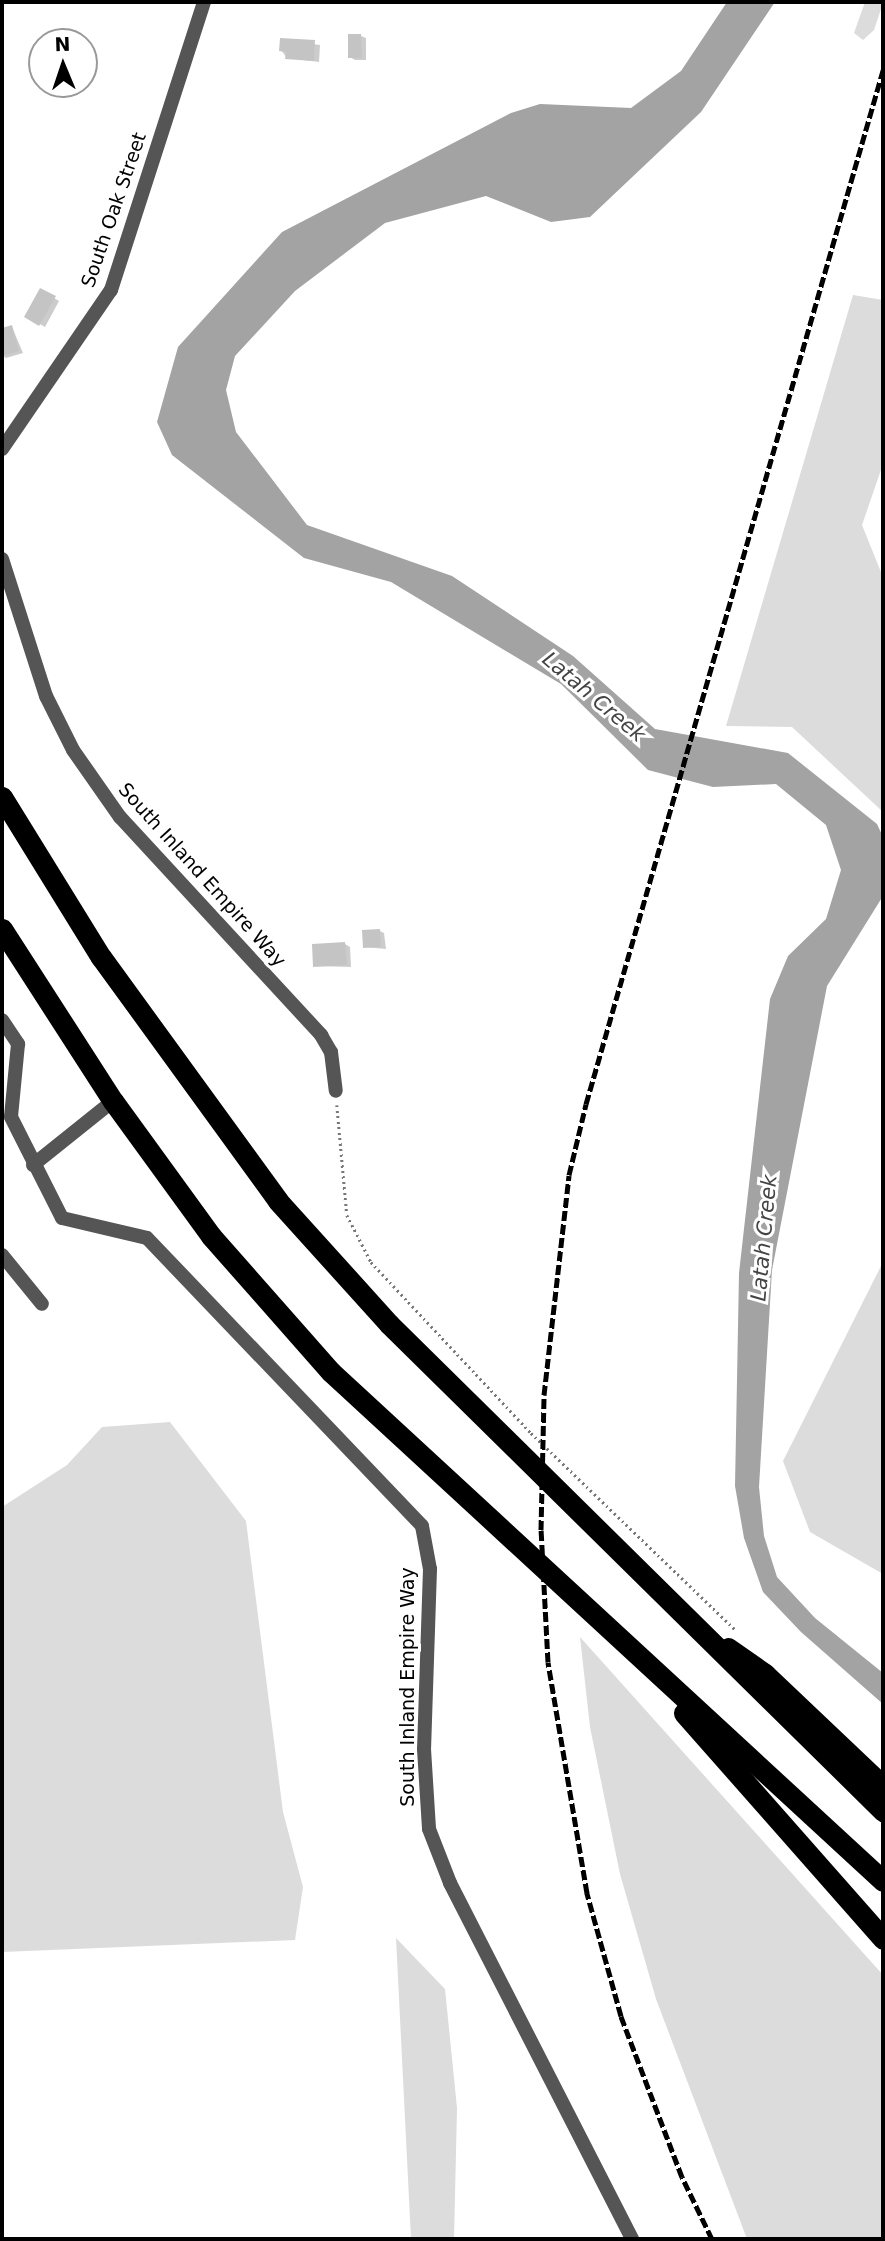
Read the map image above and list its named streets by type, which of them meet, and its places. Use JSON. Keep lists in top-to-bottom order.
{
  "streets": {
    "street": ["South Oak Street", "South Inland Empire Way"]
  },
  "water": ["Latah Creek"],
  "north": "top"
}
